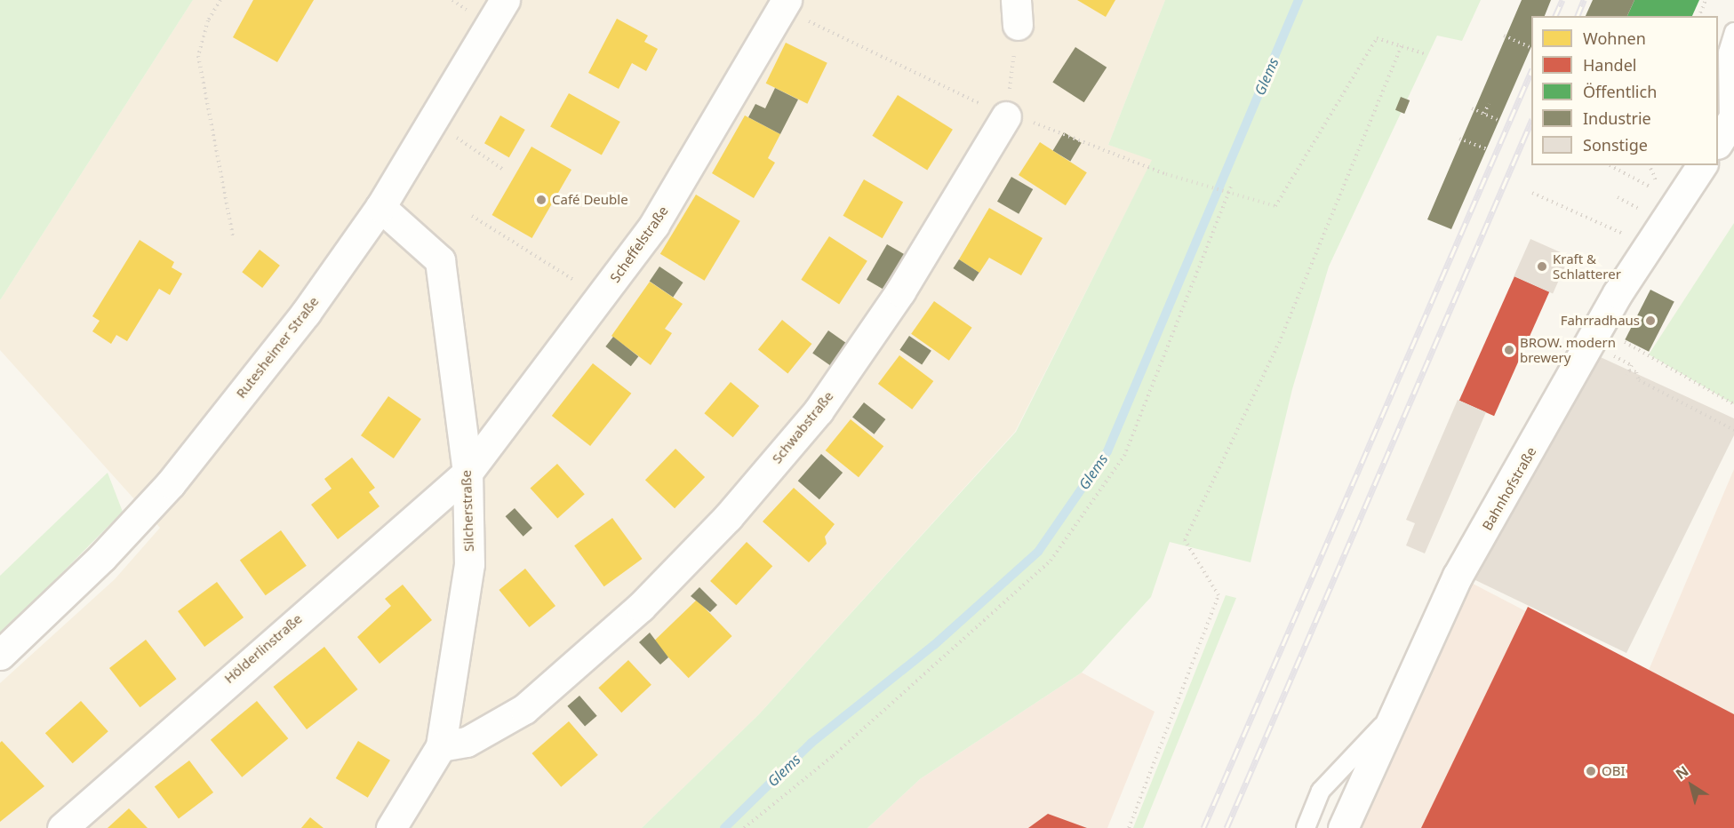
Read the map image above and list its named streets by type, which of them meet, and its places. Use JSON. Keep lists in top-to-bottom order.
{
  "streets": {
    "street": [
      "Scheffelstraße",
      "Rutesheimer Straße",
      "Schwabstraße",
      "Bahnhofstraße",
      "Silcherstraße",
      "Hölderlinstraße"
    ]
  },
  "crossings": [
    ["Scheffelstraße", "Silcherstraße"],
    ["Scheffelstraße", "Hölderlinstraße"],
    ["Rutesheimer Straße", "Silcherstraße"],
    ["Schwabstraße", "Silcherstraße"],
    ["Silcherstraße", "Hölderlinstraße"]
  ],
  "water": ["Glems"],
  "places": [
    "Café Deuble",
    "Kraft & Schlatterer",
    "Fahrradhaus",
    "BROW. modern brewery",
    "OBI"
  ],
  "legend": [
    "Wohnen",
    "Handel",
    "Öffentlich",
    "Industrie",
    "Sonstige"
  ],
  "north": "top left"
}
